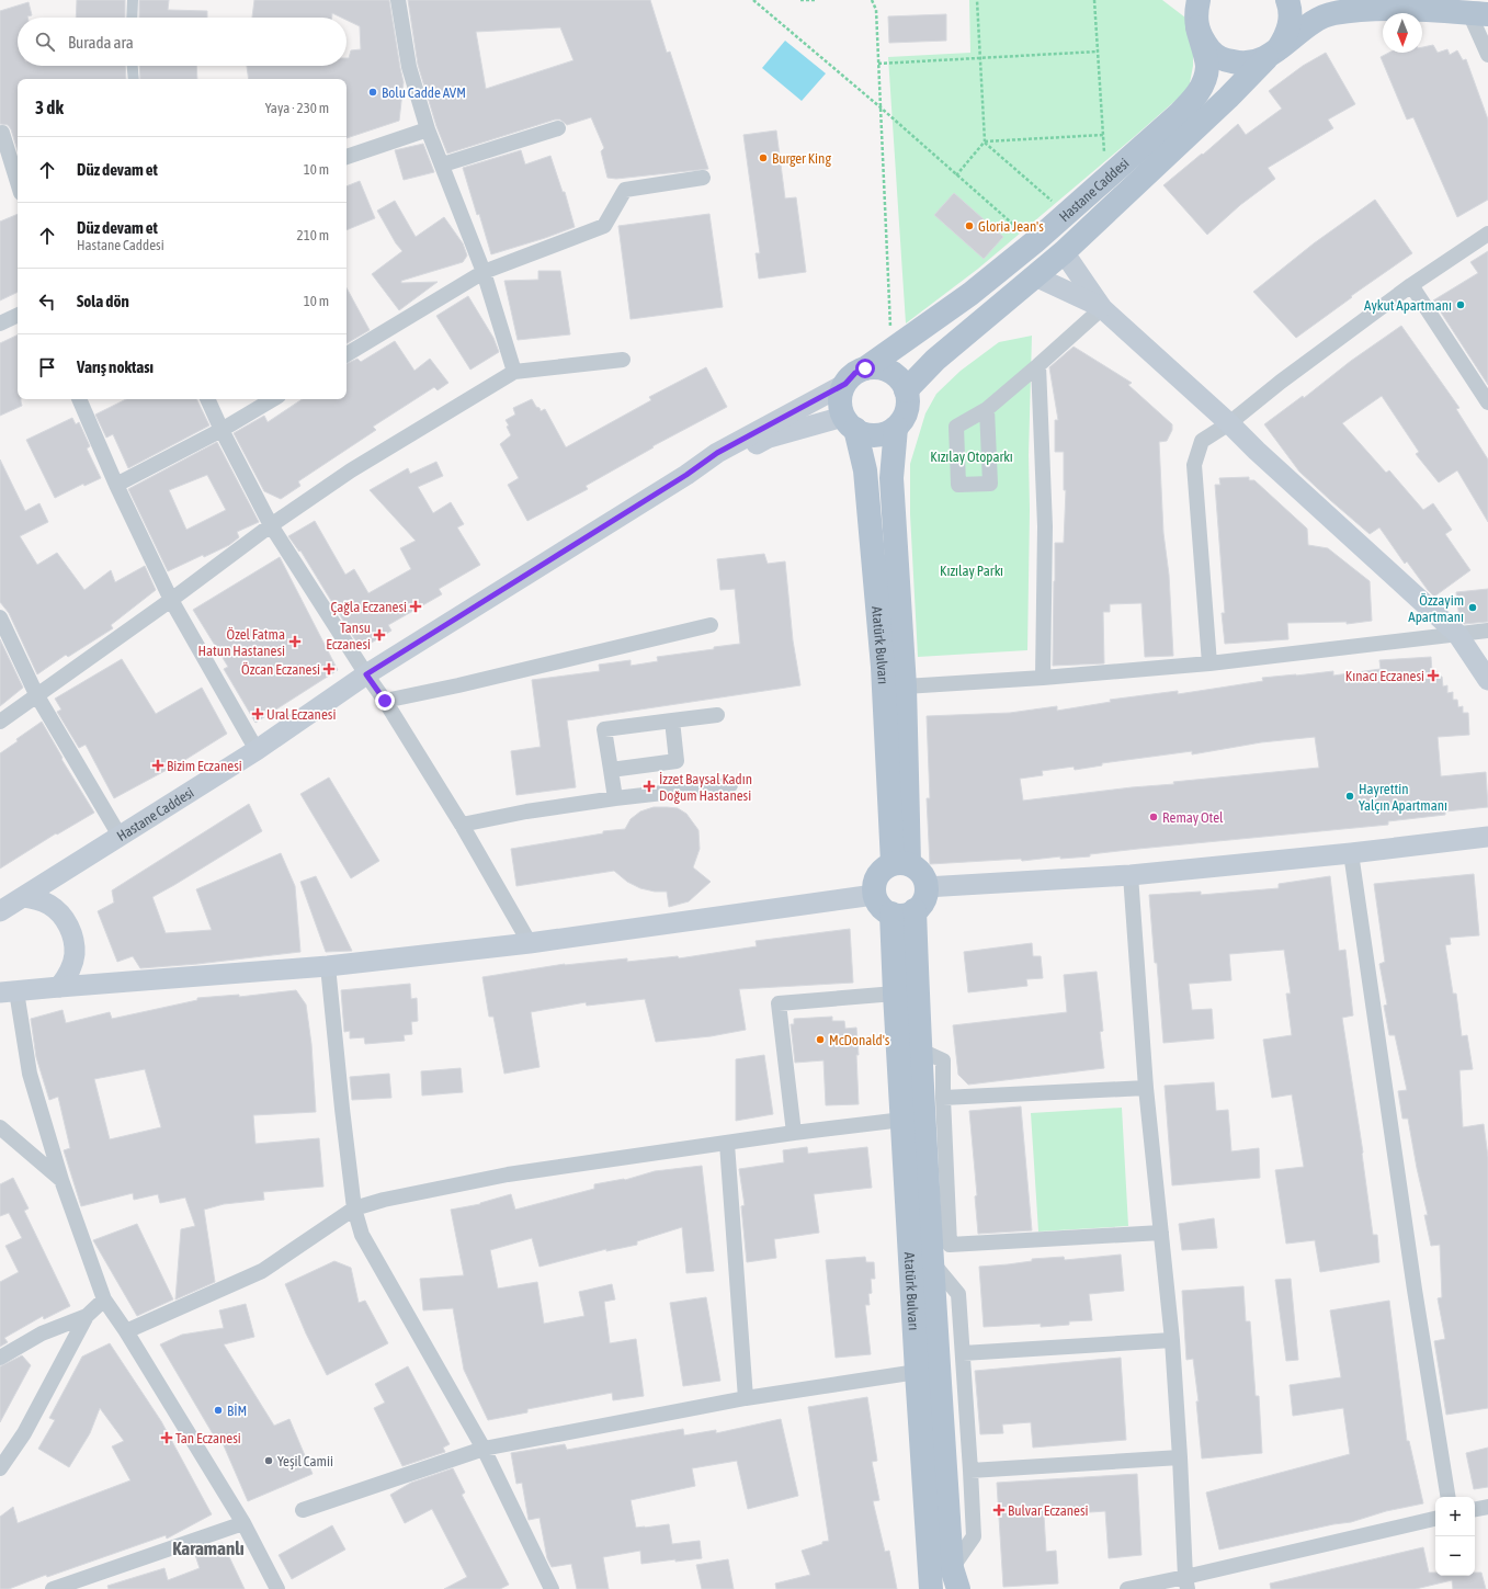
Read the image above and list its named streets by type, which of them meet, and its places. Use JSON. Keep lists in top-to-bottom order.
{
  "streets": {
    "main road": ["Hastane Caddesi", "Atatürk Bulvarı"]
  },
  "crossings": [
    ["Hastane Caddesi", "Atatürk Bulvarı"]
  ],
  "districts": ["Karamanlı"],
  "parks": ["Kızılay Otoparkı", "Kızılay Parkı"],
  "places": {
    "other": [
      "Bolu Cadde AVM",
      "Burger King",
      "Gloria Jean's",
      "Aykut Apartmanı",
      "Özzayim Apartmanı",
      "Hayrettin Yalçın Apartmanı",
      "Remay Otel",
      "McDonald's",
      "BİM",
      "Yeşil Camii"
    ],
    "health": [
      "Çağla Eczanesi",
      "Tansu Eczanesi",
      "Özel Fatma Hatun Hastanesi",
      "Özcan Eczanesi",
      "Kınacı Eczanesi",
      "Ural Eczanesi",
      "Bizim Eczanesi",
      "İzzet Baysal Kadın Doğum Hastanesi",
      "Tan Eczanesi",
      "Bulvar Eczanesi"
    ]
  },
  "north": "bottom",
  "page": {
    "search": "Burada ara",
    "heading": ["3 dk", "Yaya · 230 m"],
    "list": [
      ["Düz devam et", "10 m"],
      ["Düz devam et", "Hastane Caddesi", "210 m"],
      ["Sola dön", "10 m"],
      "Varış noktası"
    ],
    "map_buttons": ["+", "−"]
  }
}
